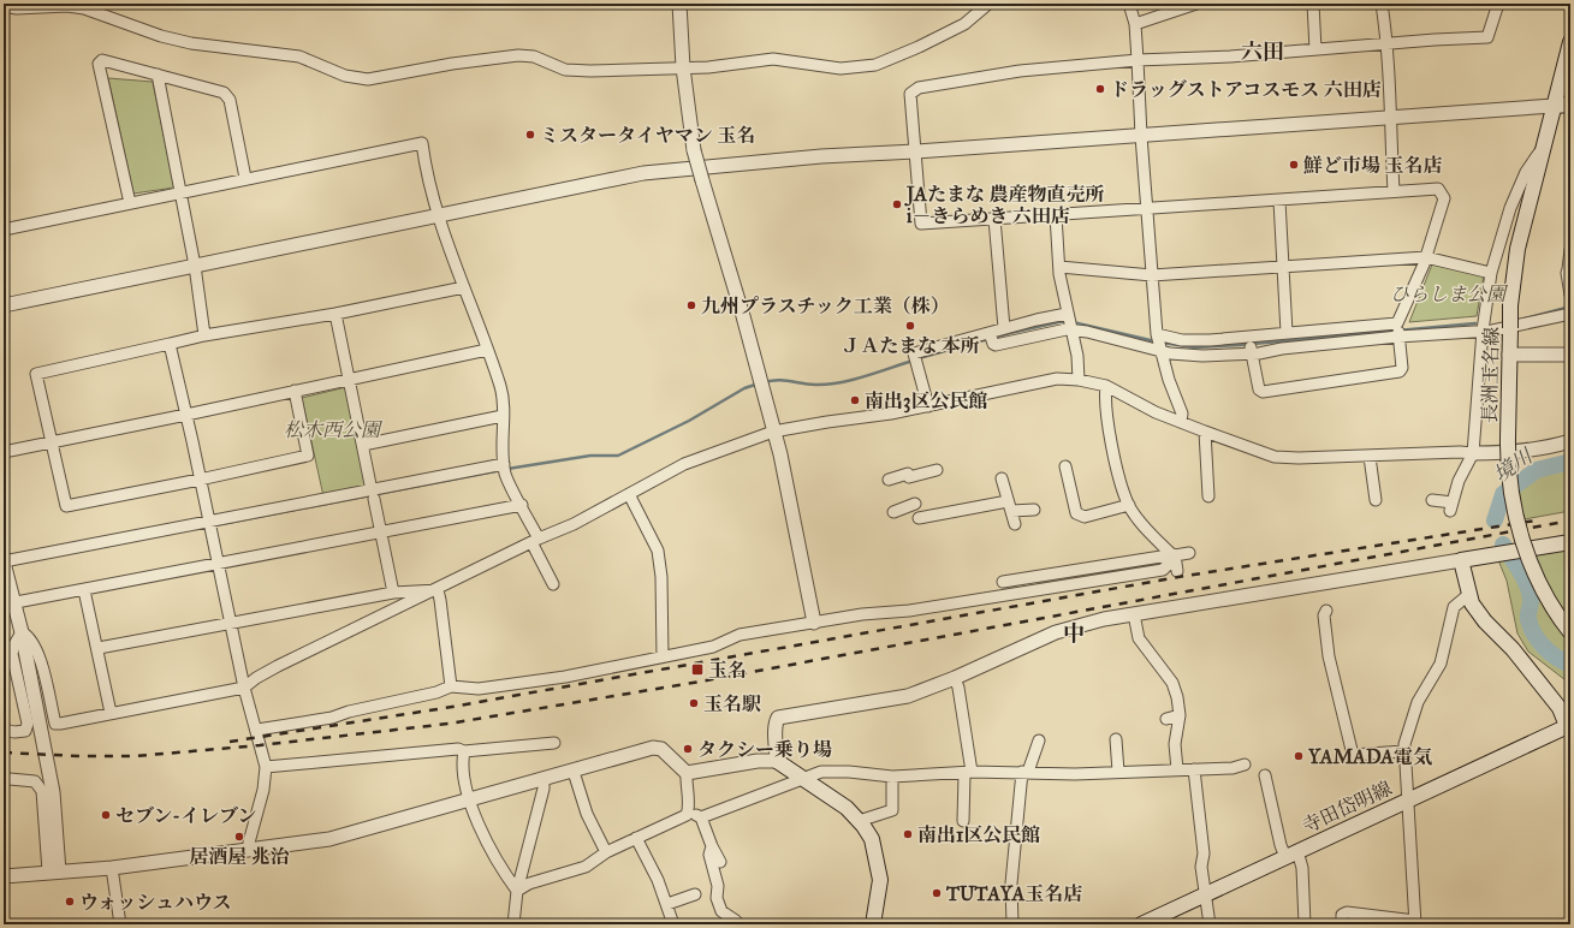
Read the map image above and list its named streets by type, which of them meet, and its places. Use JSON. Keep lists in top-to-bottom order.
{
  "streets": {
    "main road": ["長洲玉名線", "寺田岱明線"]
  },
  "districts": ["六田", "中"],
  "water": ["境川"],
  "parks": ["ひらしま公園", "松木西公園"],
  "places": {
    "other": [
      "ドラッグストアコスモス 六田店",
      "ミスタータイヤマン 玉名",
      "鮮ど市場 玉名店",
      "JAたまな 農産物直売所 i－きらめき 六田店",
      "九州プラスチック工業（株）",
      "ＪＡたまな 本所",
      "南出3区公民館",
      "玉名駅",
      "タクシー乗り場",
      "YAMADA電気",
      "セブン-イレブン",
      "南出1区公民館",
      "居酒屋 兆治",
      "TUTAYA玉名店",
      "ウォッシュハウス"
    ],
    "transit": ["玉名"]
  }
}
